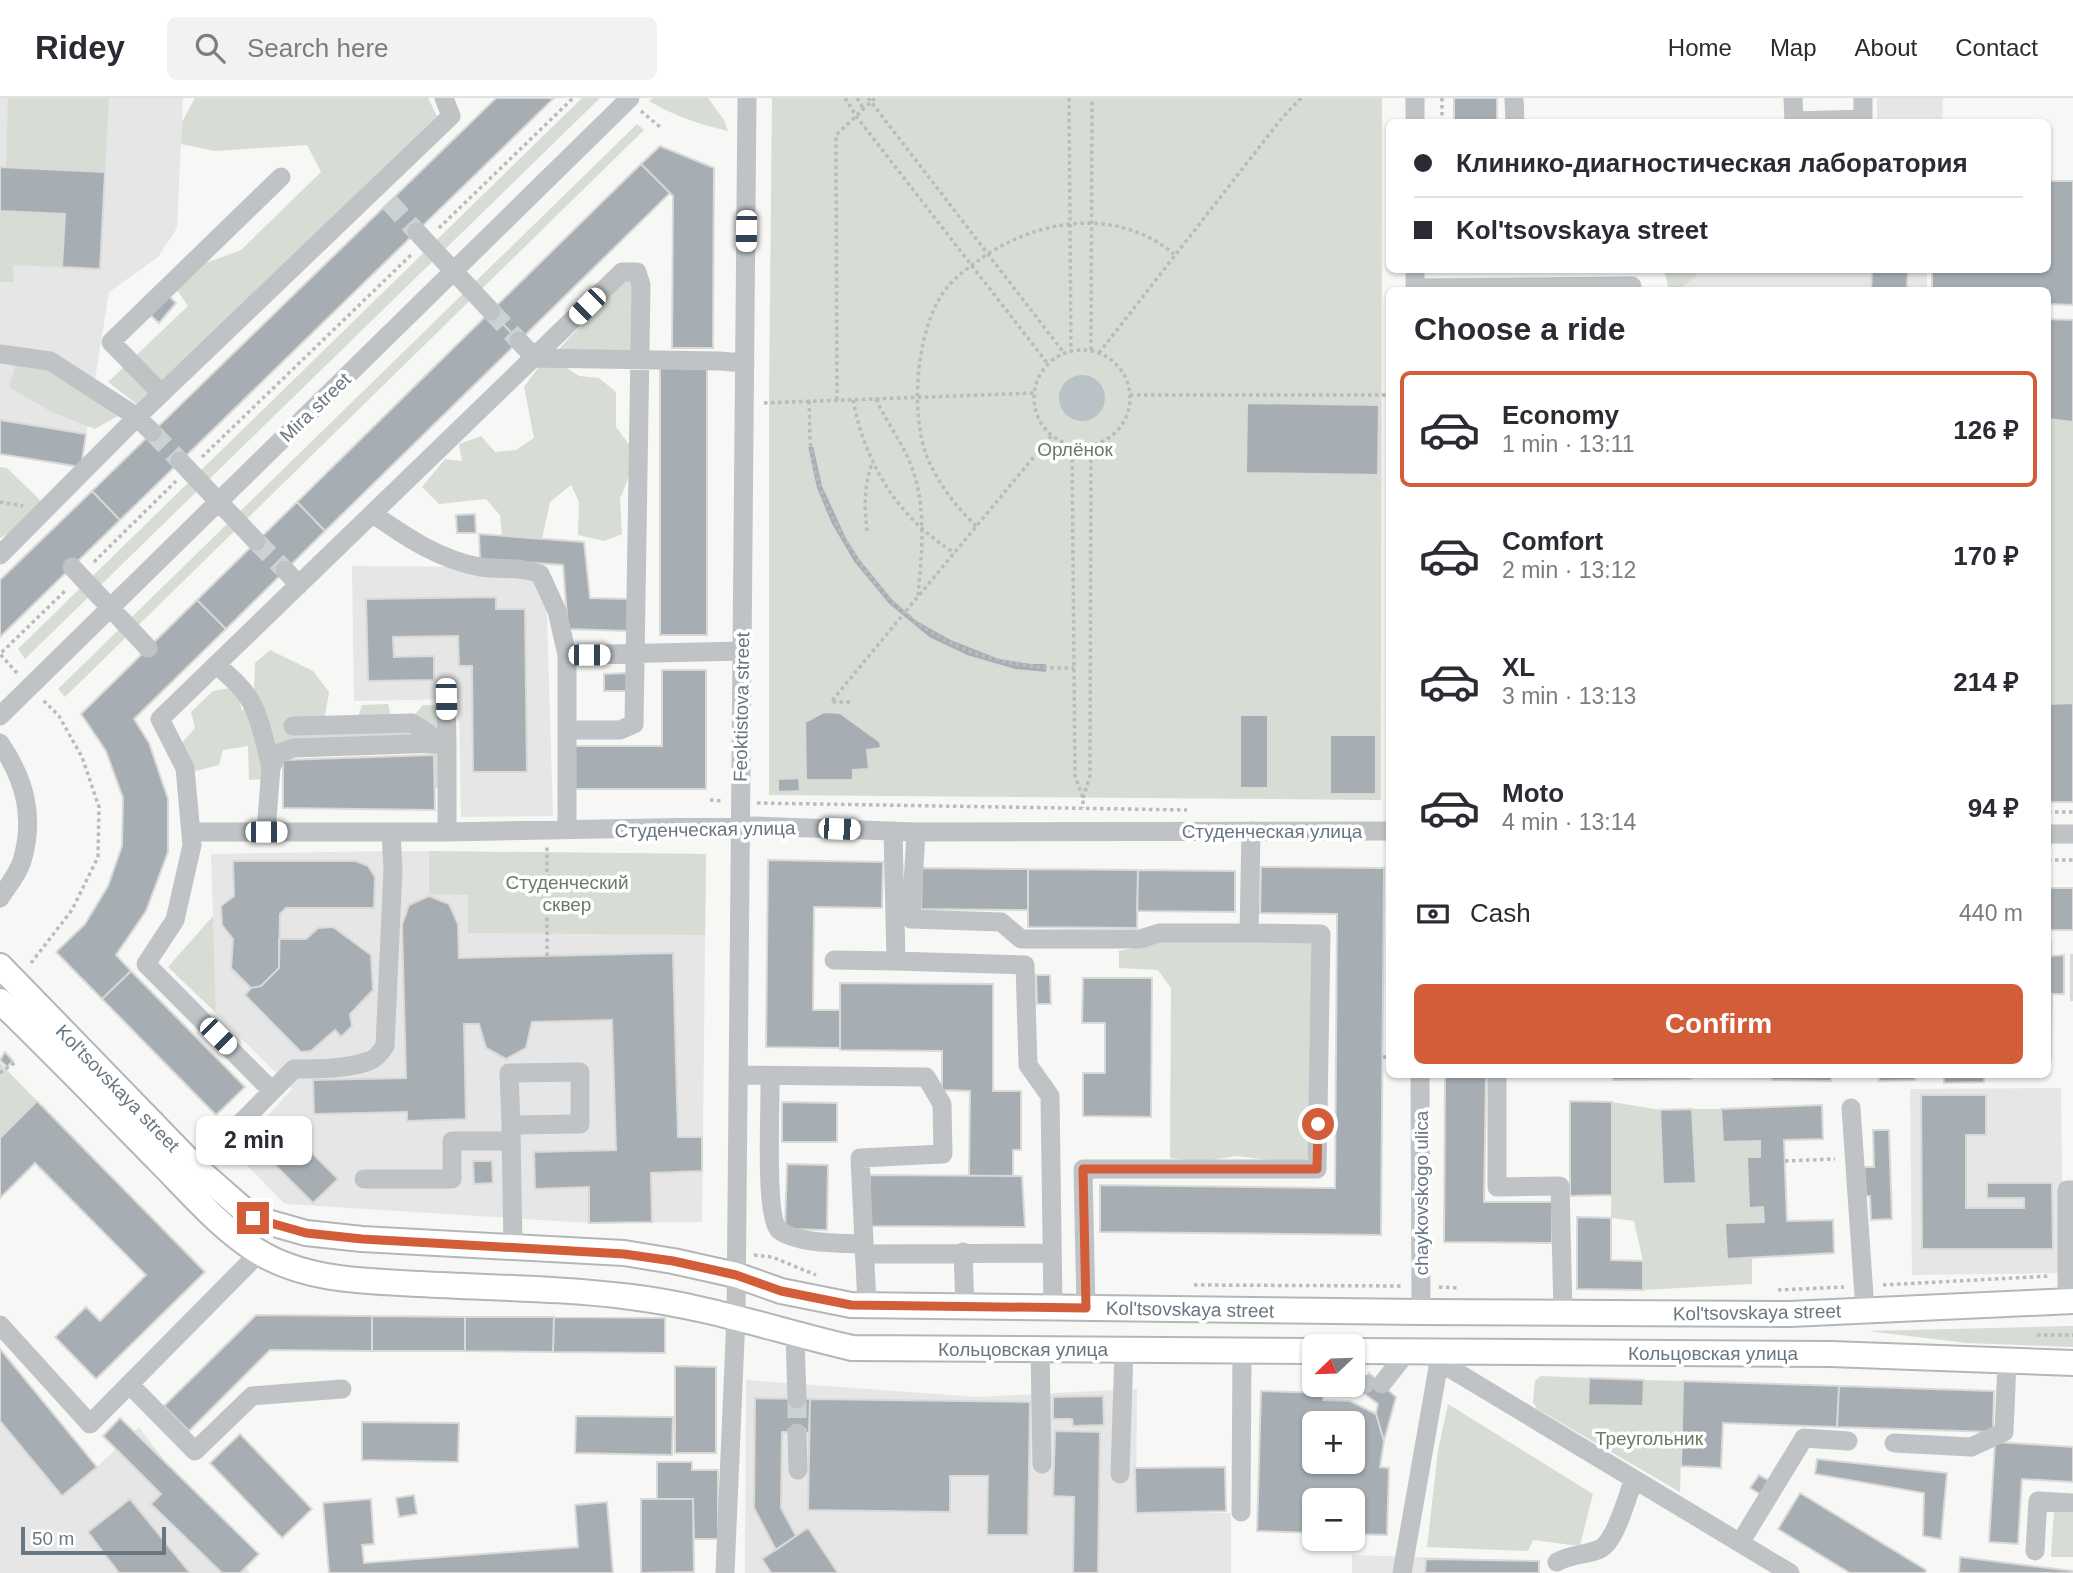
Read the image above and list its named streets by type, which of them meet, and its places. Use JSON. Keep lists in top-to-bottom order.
{
  "streets": {
    "main road": ["Kol'tsovskaya street", "Кольцовская улица"],
    "street": [
      "Mira street",
      "Feoktistova street",
      "Студенческая улица",
      "chaykovskogo ulica"
    ]
  },
  "crossings": [
    ["Feoktistova street", "Студенческая улица"],
    ["Feoktistova street", "Kol'tsovskaya street"],
    ["Feoktistova street", "Кольцовская улица"],
    ["Kol'tsovskaya street", "chaykovskogo ulica"],
    ["Kol'tsovskaya street", "Кольцовская улица"]
  ],
  "parks": ["Орлёнок", "Студенческий сквер", "Треугольник"],
  "scale_bar": "50 m",
  "north": "bottom left",
  "page": {
    "header": "Ridey",
    "search": "Search here",
    "nav": [
      "Home",
      "Map",
      "About",
      "Contact"
    ],
    "banner": ["Клинико-диагностическая лаборатория", "Kol'tsovskaya street"],
    "heading": "Choose a ride",
    "list": [
      {
        "name": "Economy",
        "note": "1 min · 13:11",
        "value": "126 ₽"
      },
      {
        "name": "Comfort",
        "note": "2 min · 13:12",
        "value": "170 ₽"
      },
      {
        "name": "XL",
        "note": "3 min · 13:13",
        "value": "214 ₽"
      },
      {
        "name": "Moto",
        "note": "4 min · 13:14",
        "value": "94 ₽"
      }
    ],
    "pay": ["Cash", "440 m"],
    "buttons": "Confirm",
    "bubble": "2 min",
    "map_buttons": ["+", "−"],
    "scale": "50 m"
  }
}
